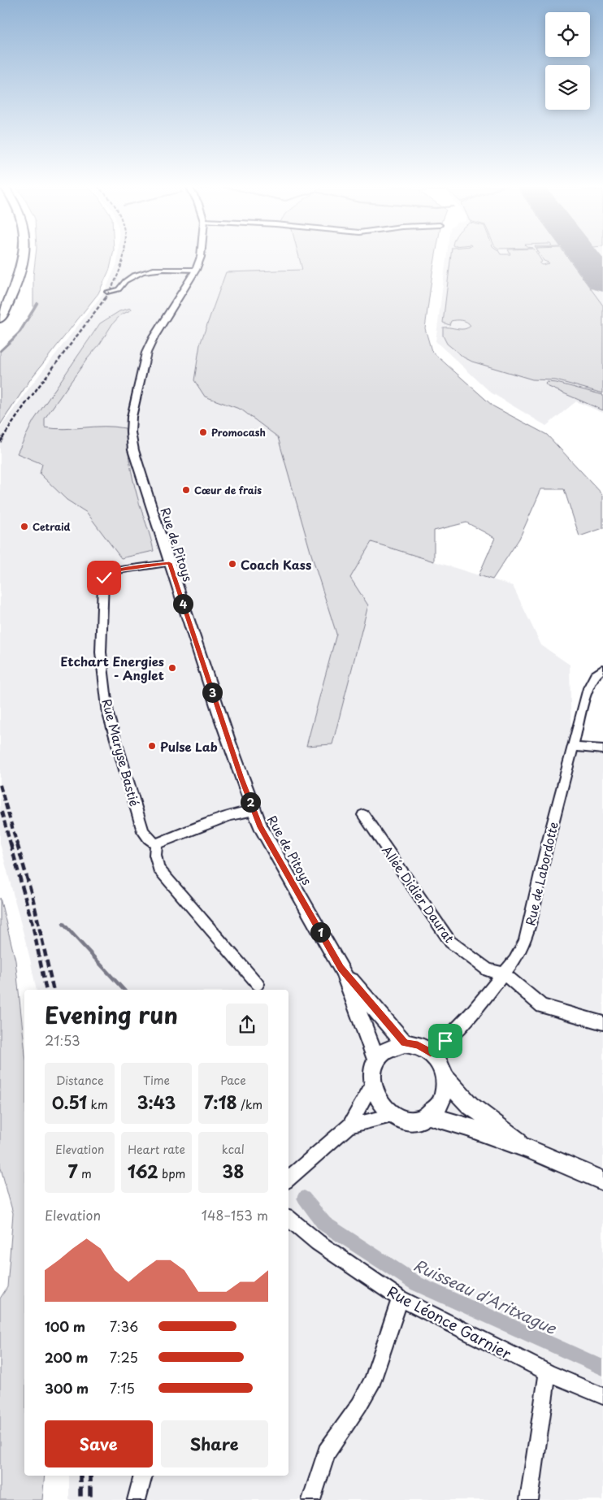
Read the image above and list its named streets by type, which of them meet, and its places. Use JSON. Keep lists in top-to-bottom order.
{
  "streets": {
    "street": [
      "Rue de Pitoys",
      "Rue Maryse Bastié",
      "Rue de Labordotte",
      "Allée Didier Daurat",
      "Rue Léonce Garnier"
    ]
  },
  "crossings": [
    ["Rue de Pitoys", "Rue Maryse Bastié"],
    ["Rue de Labordotte", "Allée Didier Daurat"]
  ],
  "water": ["Ruisseau d'Aritxague"],
  "places": [
    "Promocash",
    "Cœur de frais",
    "Cetraid",
    "Coach Kass",
    "Etchart Energies - Anglet",
    "Pulse Lab"
  ],
  "page": {
    "pins": [
      "4",
      "3",
      "2",
      "1"
    ],
    "heading": ["Evening run", "21:53"],
    "stats": [
      ["Distance", "0.51 km"],
      ["Time", "3:43"],
      ["Pace", "7:18 /km"],
      ["Elevation", "7 m"],
      ["Heart rate", "162 bpm"],
      ["kcal", "38"]
    ],
    "chart": ["Elevation", "148–153 m"],
    "list": [
      {
        "name": "100 m",
        "note": "7:36"
      },
      {
        "name": "200 m",
        "note": "7:25"
      },
      {
        "name": "300 m",
        "note": "7:15"
      }
    ],
    "buttons": ["Save", "Share"]
  }
}
